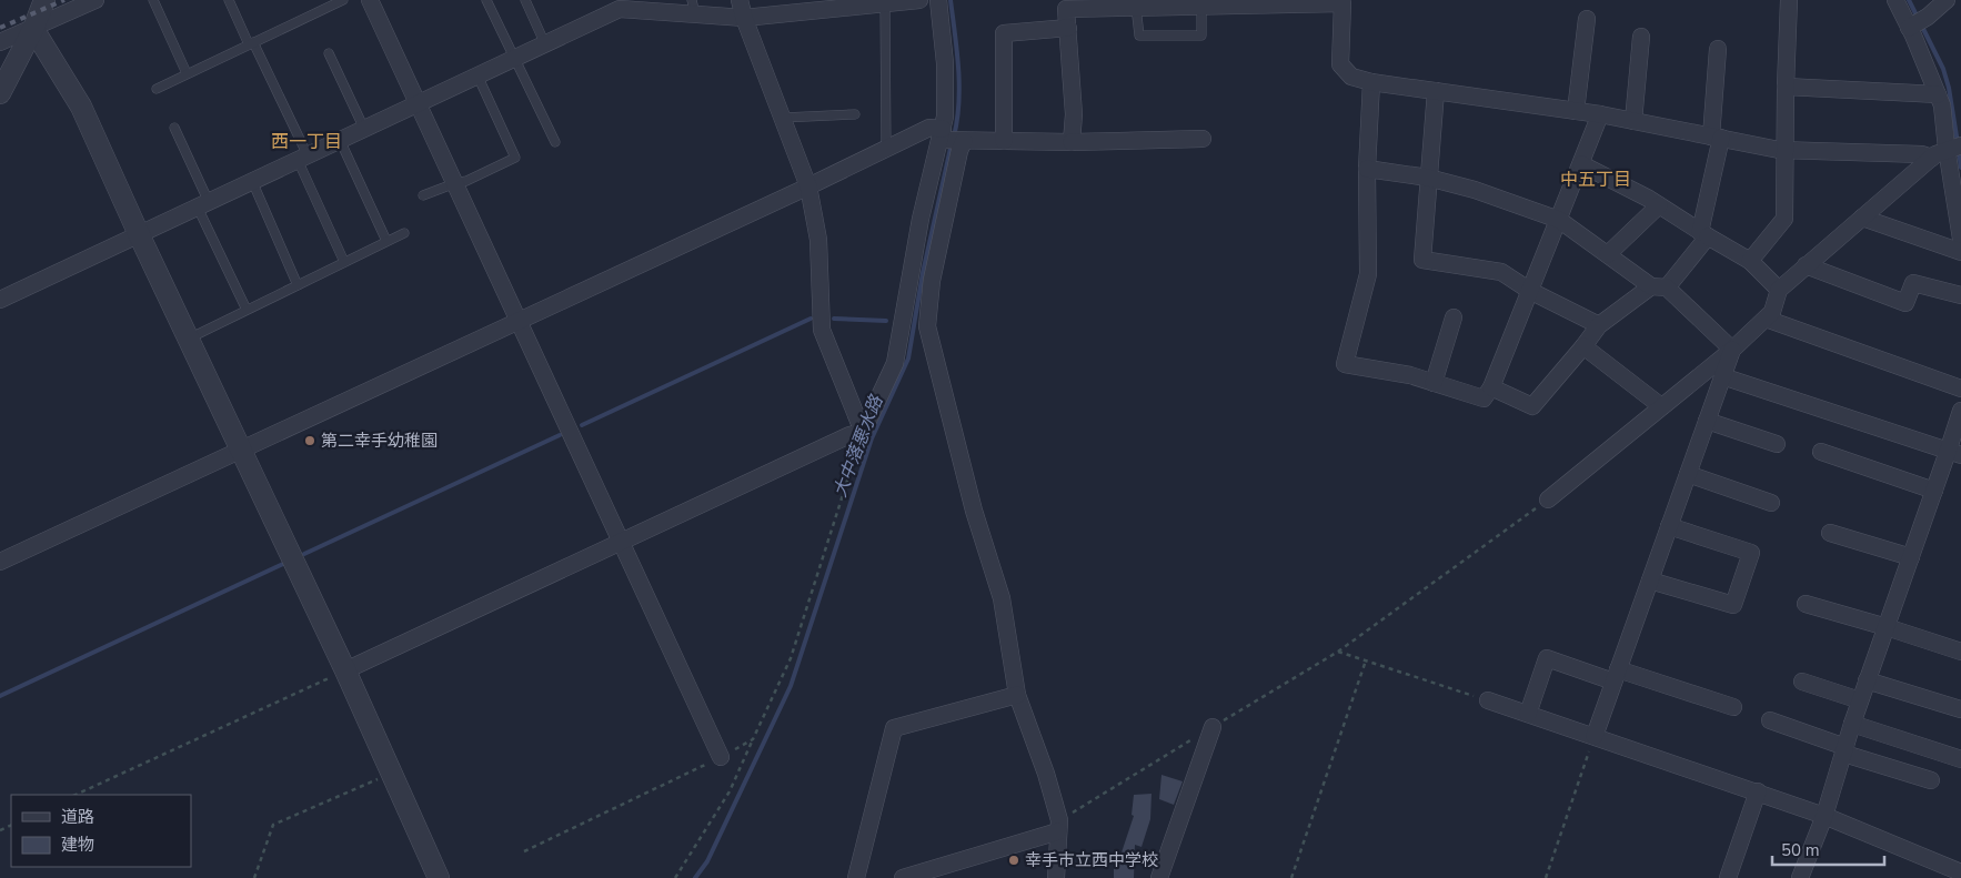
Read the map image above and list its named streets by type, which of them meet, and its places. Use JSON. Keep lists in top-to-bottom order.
{
  "districts": ["西一丁目", "中五丁目"],
  "water": ["大中落悪水路"],
  "places": ["第二幸手幼稚園", "幸手市立西中学校"],
  "legend": ["道路", "建物"],
  "scale_bar": "50 m"
}
